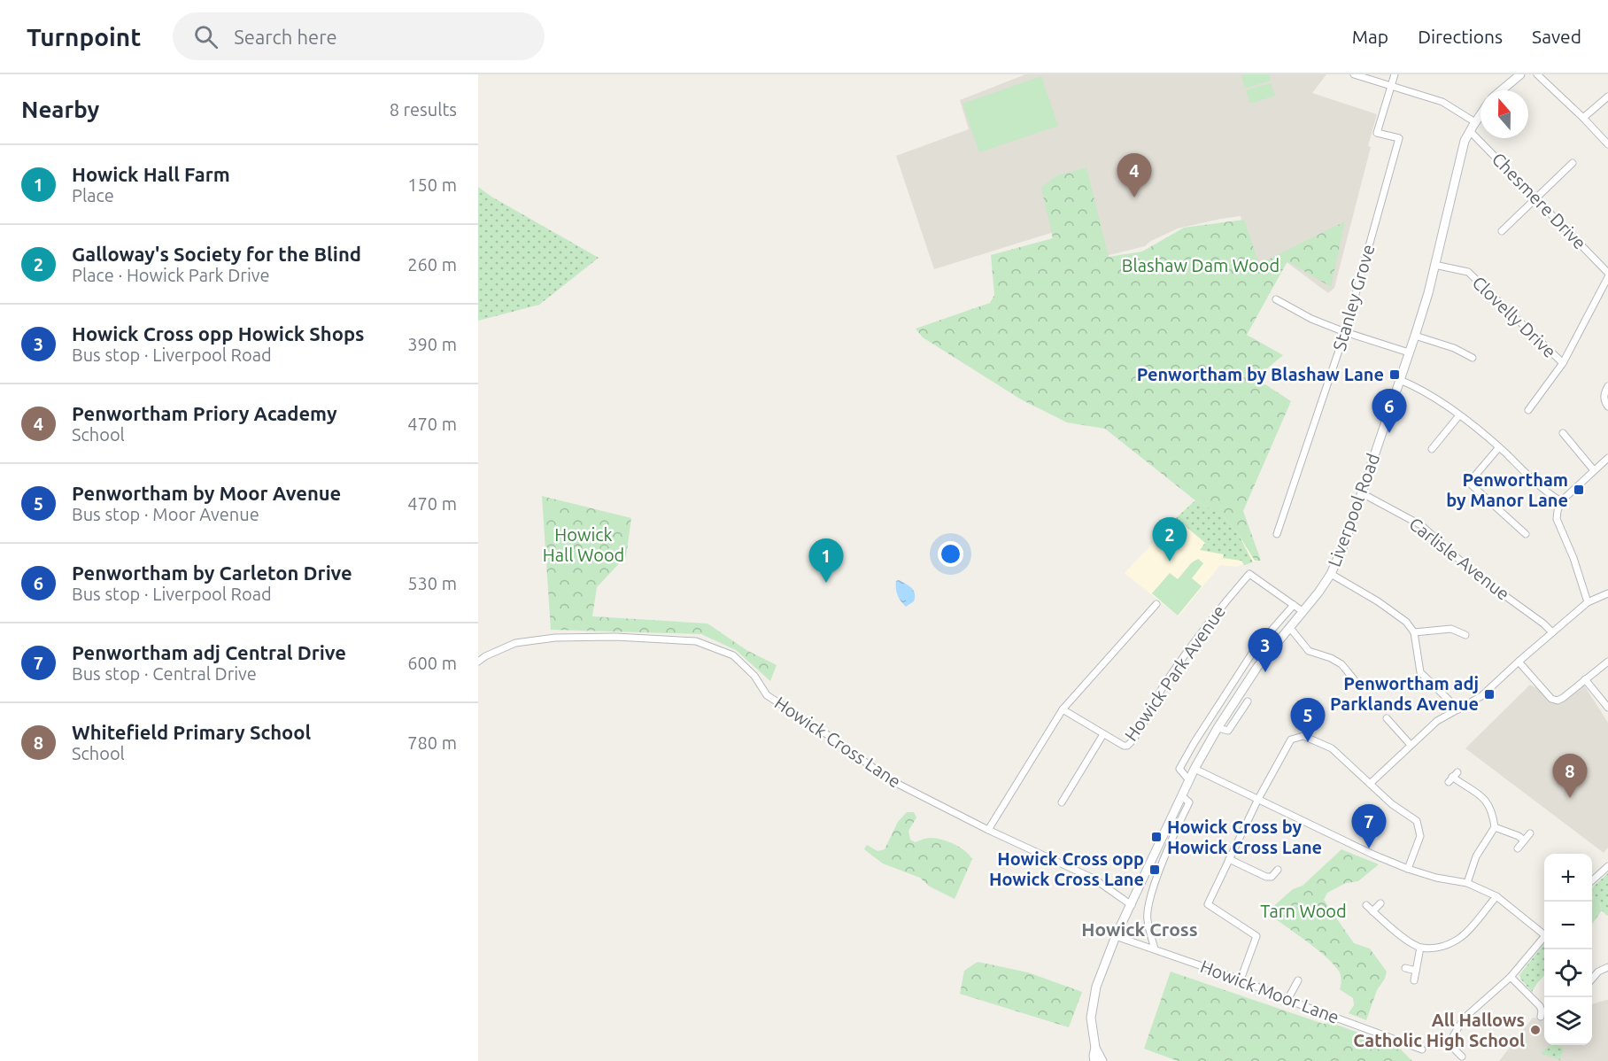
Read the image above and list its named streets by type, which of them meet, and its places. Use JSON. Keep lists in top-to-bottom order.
{
  "streets": {
    "street": [
      "Chesmere Drive",
      "Stanley Grove",
      "Clovelly Drive",
      "Liverpool Road",
      "Carlisle Avenue",
      "Howick Park Avenue",
      "Howick Cross Lane",
      "Howick Moor Lane"
    ]
  },
  "crossings": [
    ["Chesmere Drive", "Liverpool Road"],
    ["Clovelly Drive", "Liverpool Road"],
    ["Liverpool Road", "Carlisle Avenue"],
    ["Liverpool Road", "Howick Park Avenue"],
    ["Liverpool Road", "Howick Cross Lane"],
    ["Liverpool Road", "Howick Moor Lane"]
  ],
  "districts": ["Howick Cross"],
  "parks": ["Blashaw Dam Wood", "Howick Hall Wood", "Tarn Wood"],
  "places": {
    "transit": [
      "Penwortham by Blashaw Lane",
      "Penwortham by Manor Lane",
      "Penwortham adj Parklands Avenue",
      "Howick Cross by Howick Cross Lane",
      "Howick Cross opp Howick Cross Lane"
    ],
    "other": ["All Hallows Catholic High School"]
  },
  "north": "top",
  "page": {
    "header": "Turnpoint",
    "search": "Search here",
    "nav": ["Map", "Directions", "Saved"],
    "heading": ["Nearby", "8 results"],
    "list": [
      {
        "mark": "1",
        "name": "Howick Hall Farm",
        "note": "Place",
        "value": "150 m"
      },
      {
        "mark": "2",
        "name": "Galloway's Society for the Blind",
        "note": "Place · Howick Park Drive",
        "value": "260 m"
      },
      {
        "mark": "3",
        "name": "Howick Cross opp Howick Shops",
        "note": "Bus stop · Liverpool Road",
        "value": "390 m"
      },
      {
        "mark": "4",
        "name": "Penwortham Priory Academy",
        "note": "School",
        "value": "470 m"
      },
      {
        "mark": "5",
        "name": "Penwortham by Moor Avenue",
        "note": "Bus stop · Moor Avenue",
        "value": "470 m"
      },
      {
        "mark": "6",
        "name": "Penwortham by Carleton Drive",
        "note": "Bus stop · Liverpool Road",
        "value": "530 m"
      },
      {
        "mark": "7",
        "name": "Penwortham adj Central Drive",
        "note": "Bus stop · Central Drive",
        "value": "600 m"
      },
      {
        "mark": "8",
        "name": "Whitefield Primary School",
        "note": "School",
        "value": "780 m"
      }
    ],
    "pins": [
      "4",
      "6",
      "2",
      "1",
      "3",
      "5",
      "8",
      "7"
    ],
    "map_buttons": ["+", "−"]
  }
}
